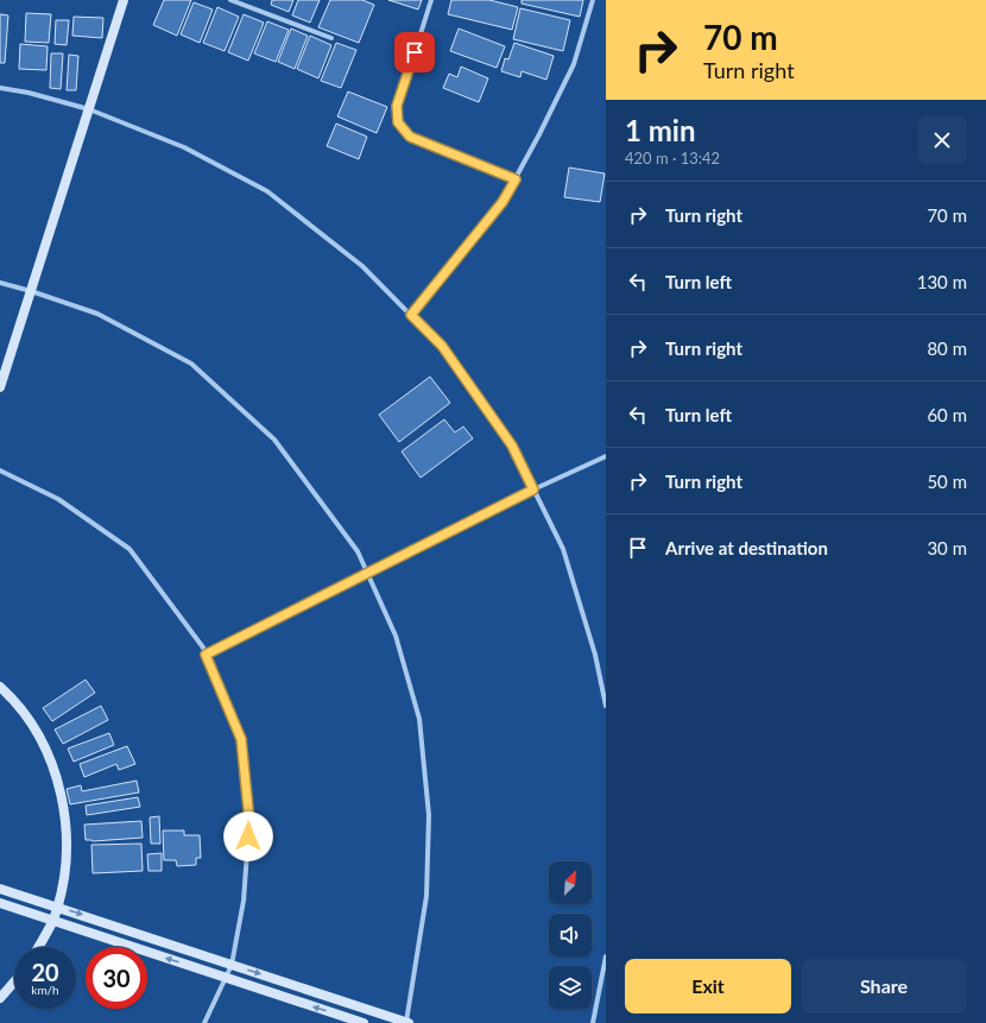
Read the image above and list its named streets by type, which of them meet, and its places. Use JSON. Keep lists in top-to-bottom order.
{
  "north": "top right",
  "page": {
    "turn": ["70 m", "Turn right"],
    "heading": ["1 min", "420 m · 13:42"],
    "list": [
      {
        "name": "Turn right",
        "value": "70 m"
      },
      {
        "name": "Turn left",
        "value": "130 m"
      },
      {
        "name": "Turn right",
        "value": "80 m"
      },
      {
        "name": "Turn left",
        "value": "60 m"
      },
      {
        "name": "Turn right",
        "value": "50 m"
      },
      {
        "name": "Arrive at destination",
        "value": "30 m"
      }
    ],
    "speed": "20 km/h",
    "limit": "30",
    "buttons": ["Exit", "Share"]
  }
}
